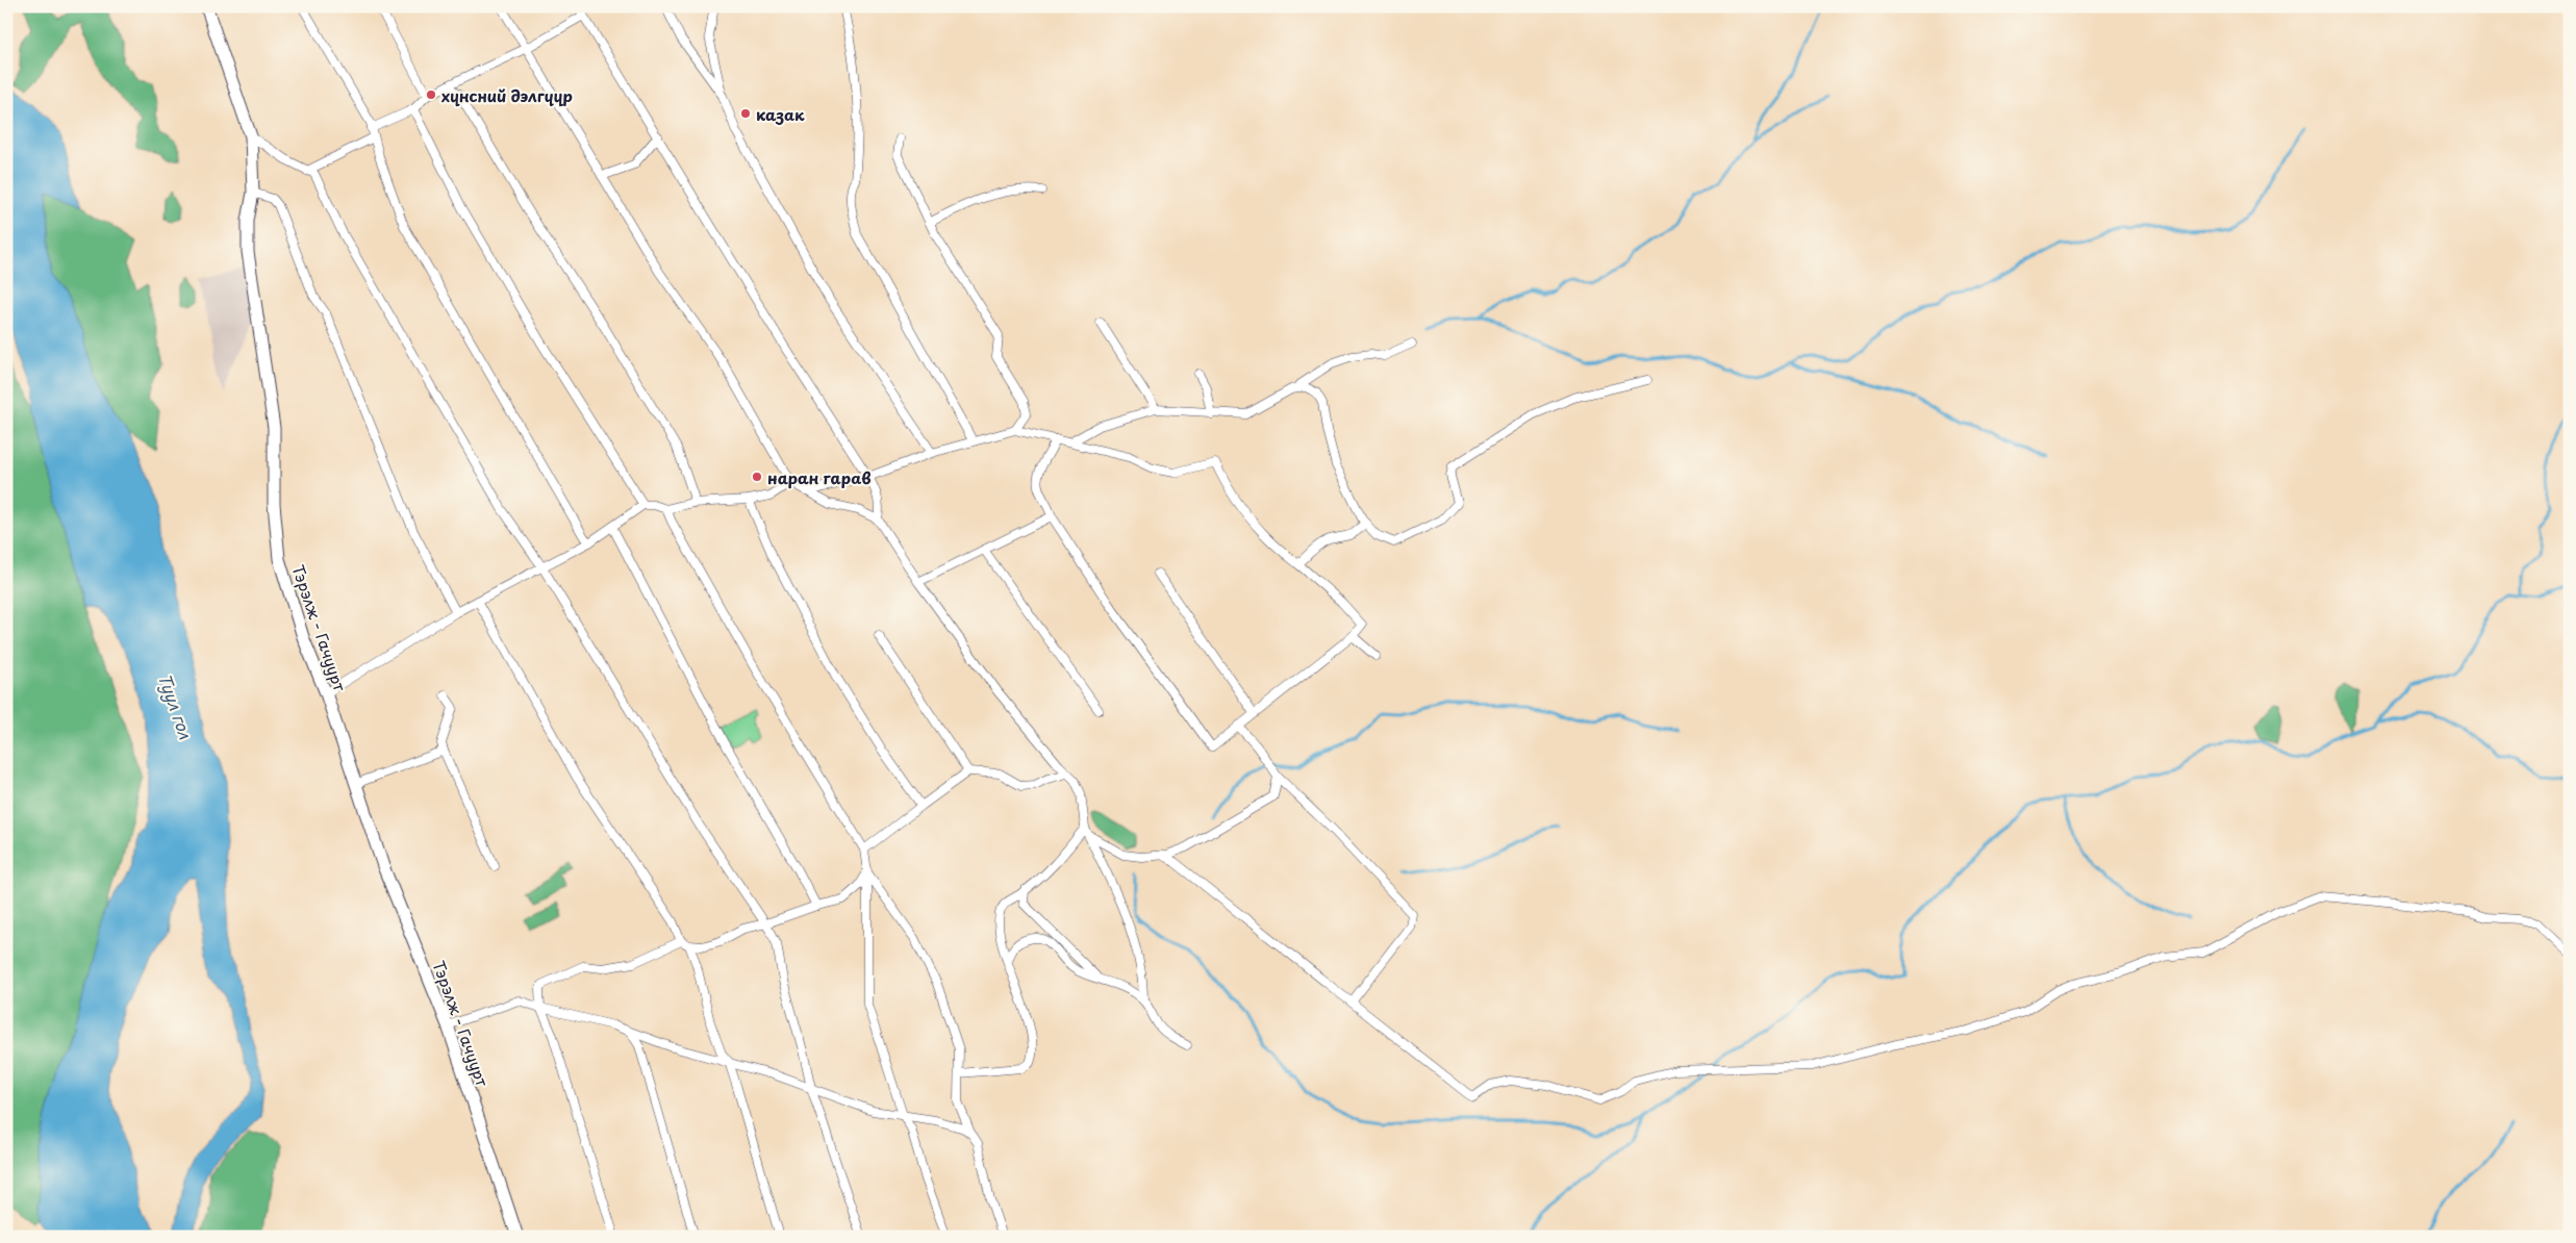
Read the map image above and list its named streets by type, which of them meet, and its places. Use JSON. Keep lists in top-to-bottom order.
{
  "streets": {
    "main road": ["Тэрэлж - Гачуурт"]
  },
  "water": ["Туул гол"],
  "places": ["хүнсний дэлгүүр", "казак", "наран гарав"]
}
